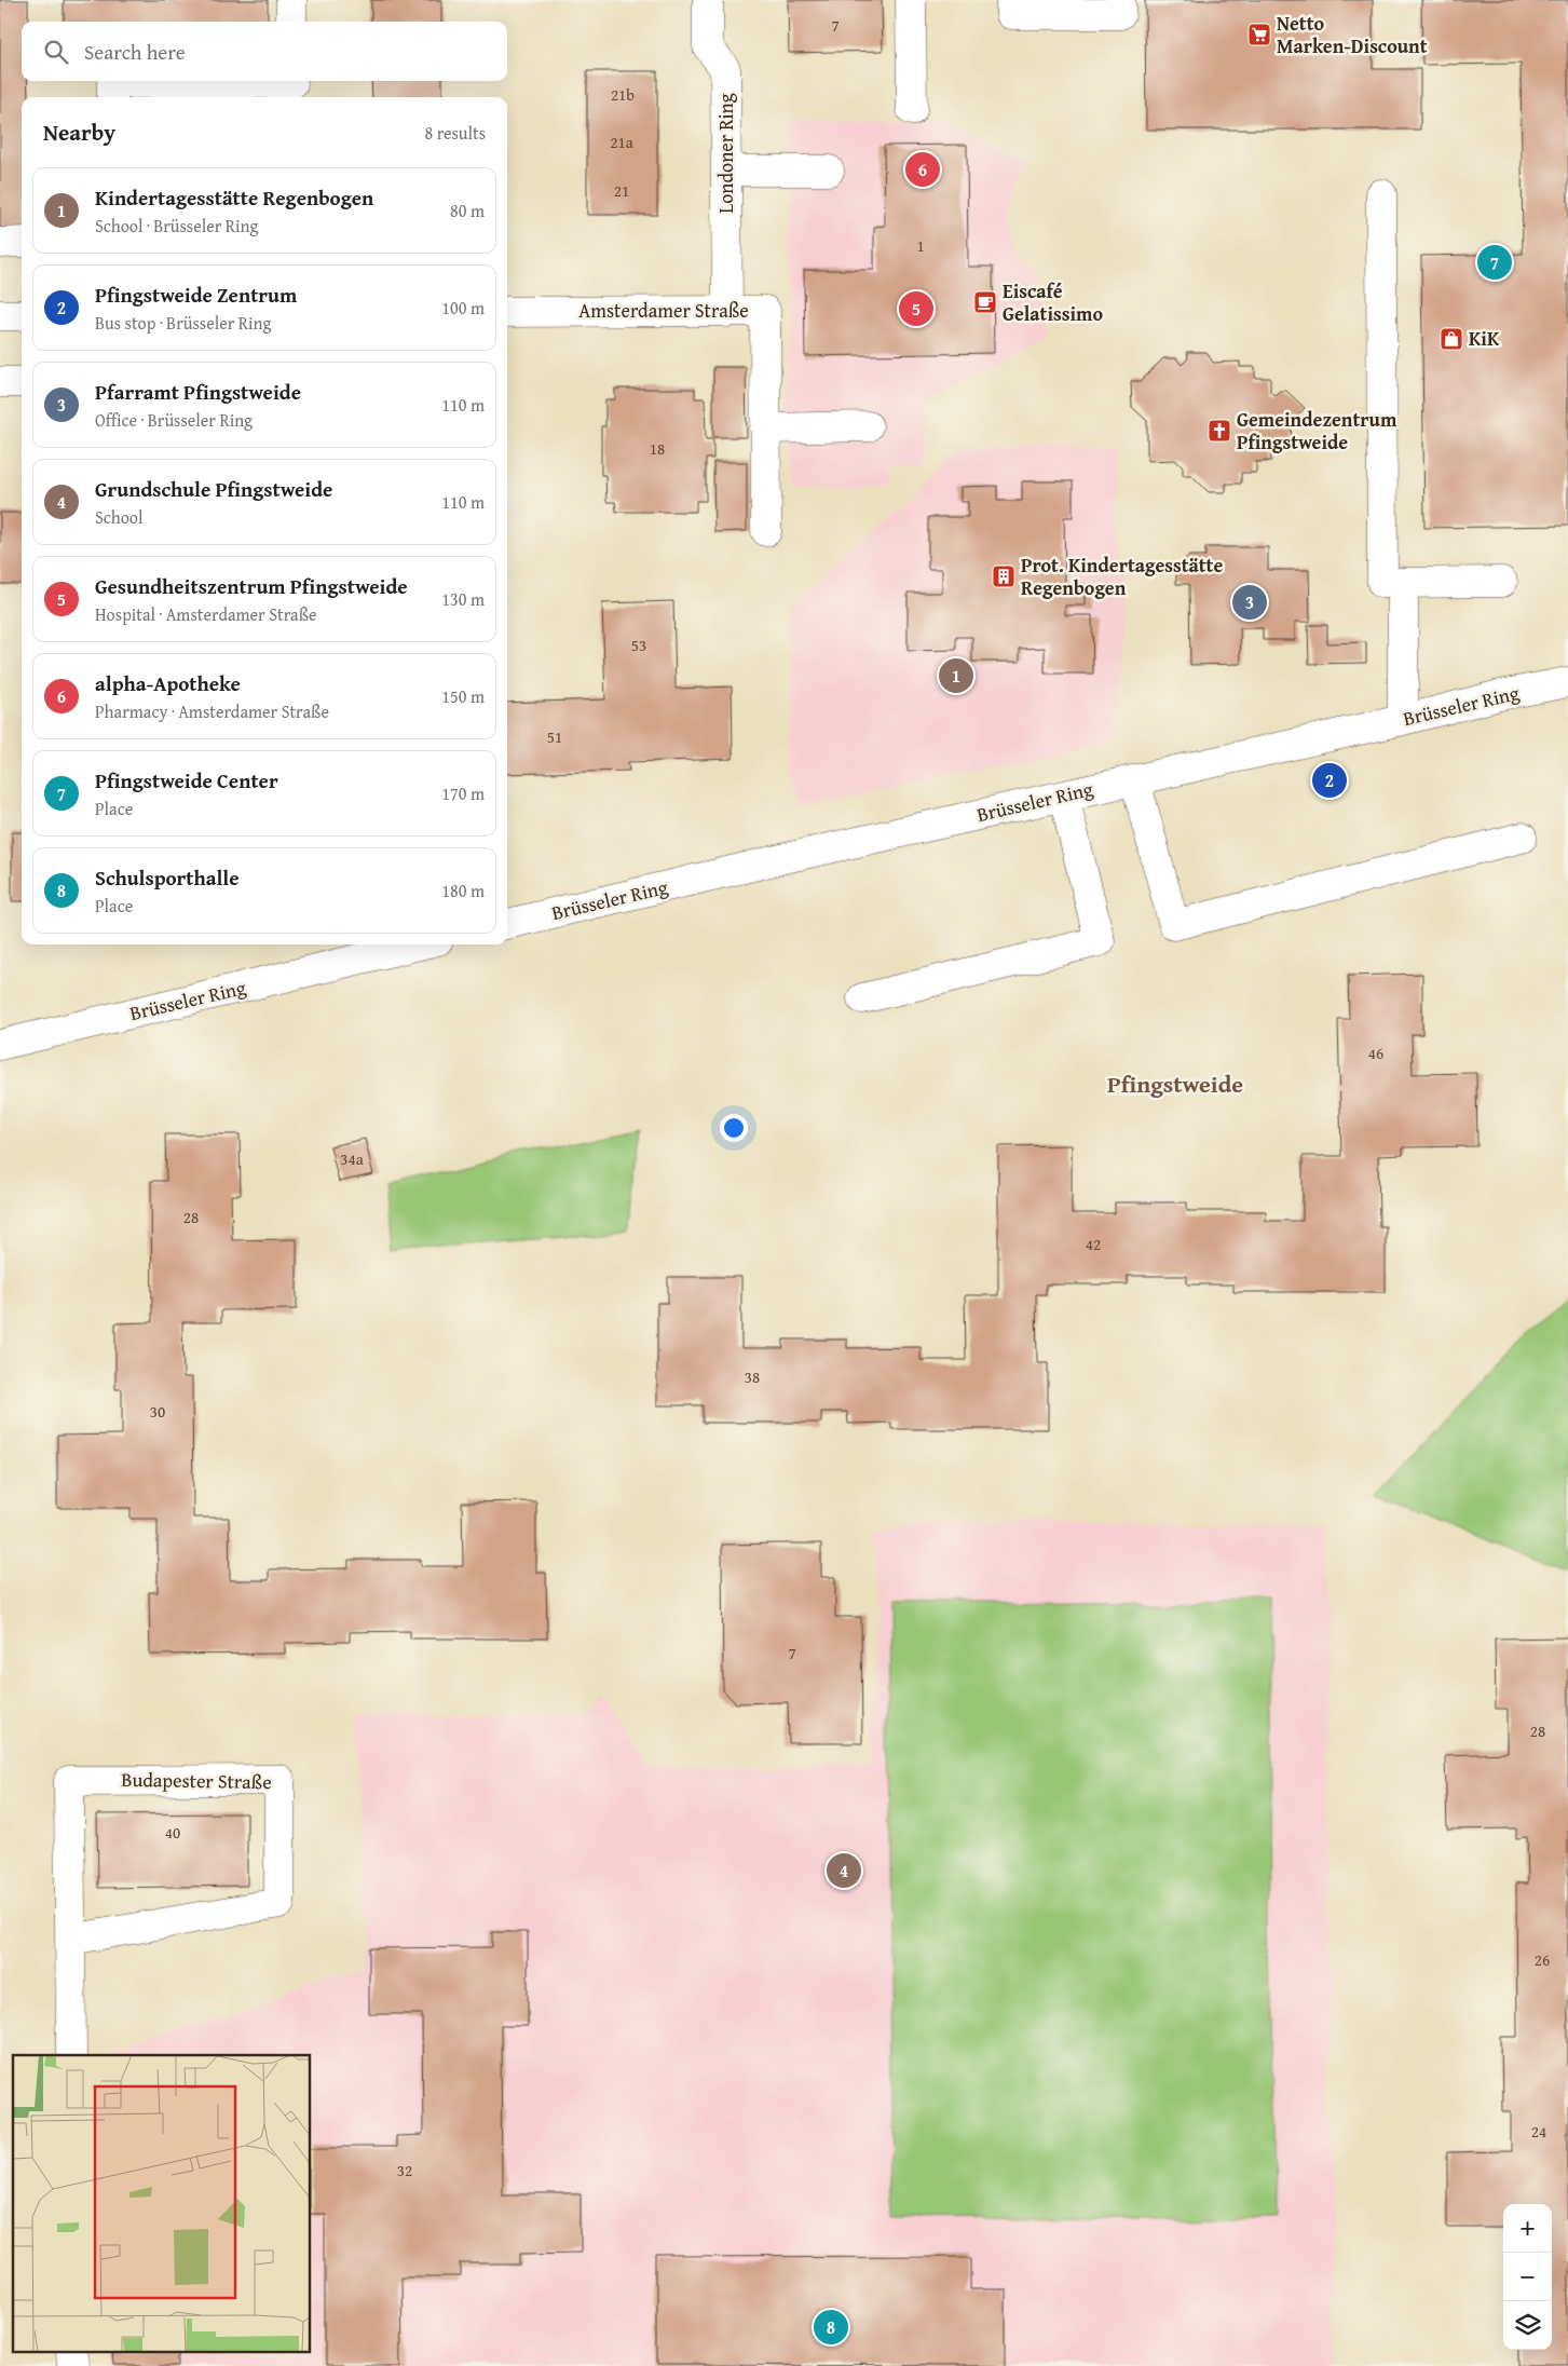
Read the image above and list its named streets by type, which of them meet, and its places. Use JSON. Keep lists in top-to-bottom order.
{
  "streets": {
    "street": [
      "Londoner Ring",
      "Amsterdamer Straße",
      "Brüsseler Ring",
      "Budapester Straße"
    ]
  },
  "crossings": [
    ["Londoner Ring", "Amsterdamer Straße"]
  ],
  "districts": ["Pfingstweide"],
  "places": {
    "supermarket": ["Netto Marken-Discount"],
    "cafe": ["Eiscafé Gelatissimo"],
    "shop": ["KiK"],
    "church": ["Gemeindezentrum Pfingstweide"],
    "building": ["Prot. Kindertagesstätte Regenbogen"]
  },
  "house_numbers": [
    "7",
    "21b",
    "21a",
    "21",
    "1",
    "18",
    "53",
    "51",
    "46",
    "34a",
    "28",
    "42",
    "38",
    "30",
    "7",
    "28",
    "40",
    "26",
    "24",
    "32"
  ],
  "page": {
    "search": "Search here",
    "heading": ["Nearby", "8 results"],
    "pins": [
      "6",
      "7",
      "5",
      "3",
      "1",
      "2",
      "4",
      "8"
    ],
    "list": [
      {
        "mark": "1",
        "name": "Kindertagesstätte Regenbogen",
        "note": "School · Brüsseler Ring",
        "value": "80 m"
      },
      {
        "mark": "2",
        "name": "Pfingstweide Zentrum",
        "note": "Bus stop · Brüsseler Ring",
        "value": "100 m"
      },
      {
        "mark": "3",
        "name": "Pfarramt Pfingstweide",
        "note": "Office · Brüsseler Ring",
        "value": "110 m"
      },
      {
        "mark": "4",
        "name": "Grundschule Pfingstweide",
        "note": "School",
        "value": "110 m"
      },
      {
        "mark": "5",
        "name": "Gesundheitszentrum Pfingstweide",
        "note": "Hospital · Amsterdamer Straße",
        "value": "130 m"
      },
      {
        "mark": "6",
        "name": "alpha-Apotheke",
        "note": "Pharmacy · Amsterdamer Straße",
        "value": "150 m"
      },
      {
        "mark": "7",
        "name": "Pfingstweide Center",
        "note": "Place",
        "value": "170 m"
      },
      {
        "mark": "8",
        "name": "Schulsporthalle",
        "note": "Place",
        "value": "180 m"
      }
    ],
    "map_buttons": ["+", "−"]
  }
}
